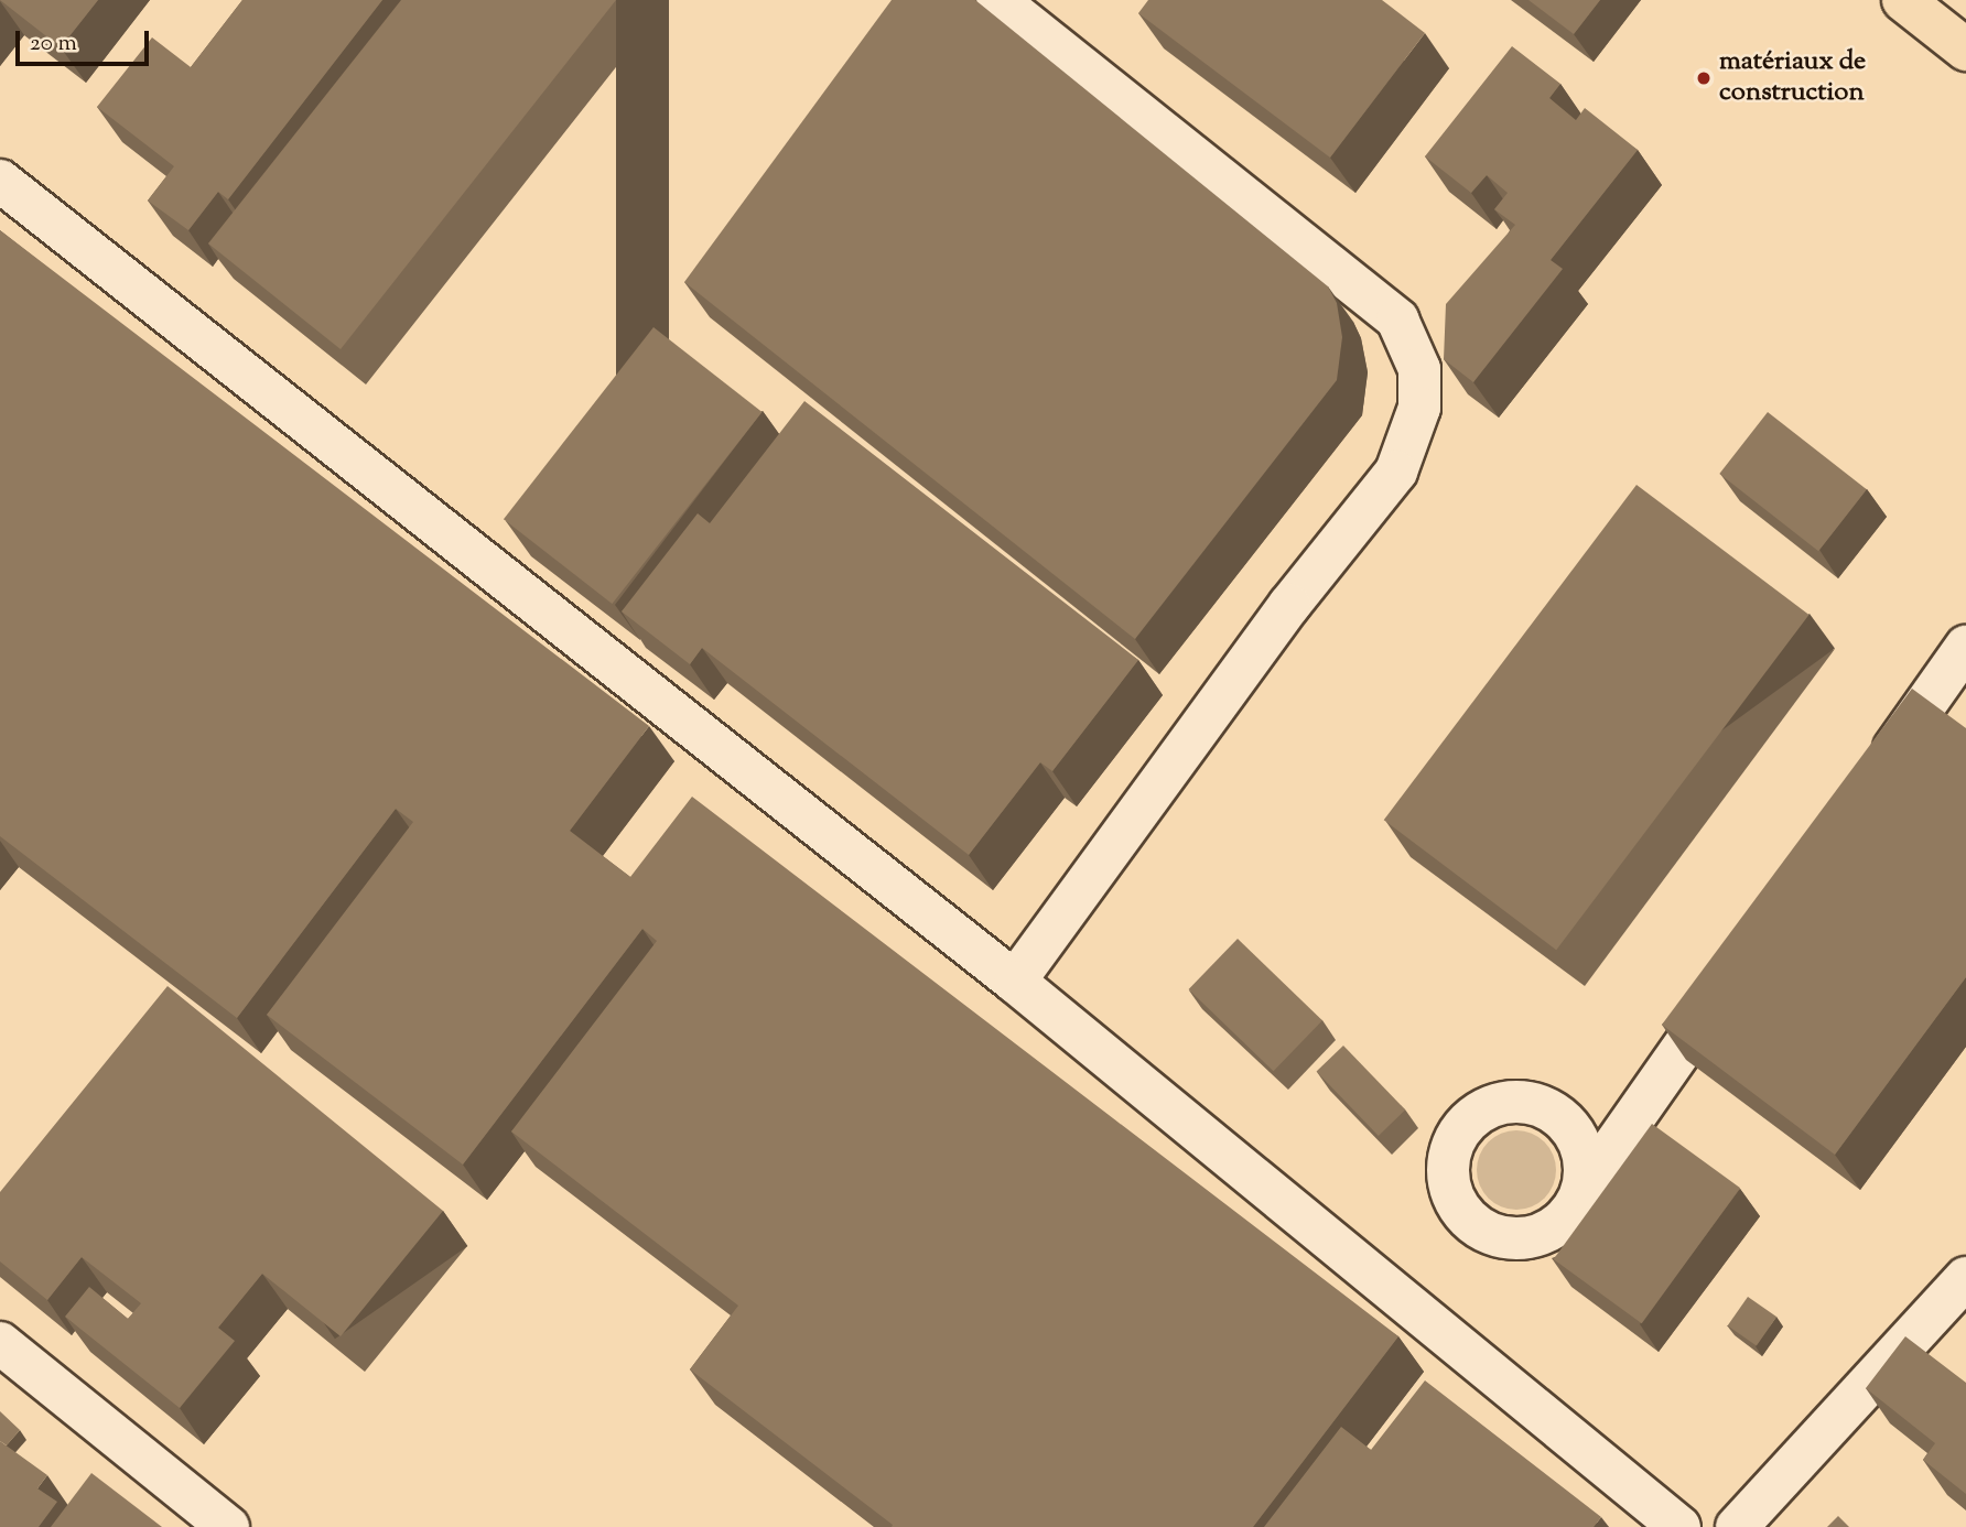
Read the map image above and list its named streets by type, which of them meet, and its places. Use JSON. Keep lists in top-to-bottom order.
{
  "places": ["matériaux de construction"],
  "scale_bar": "20 m"
}
